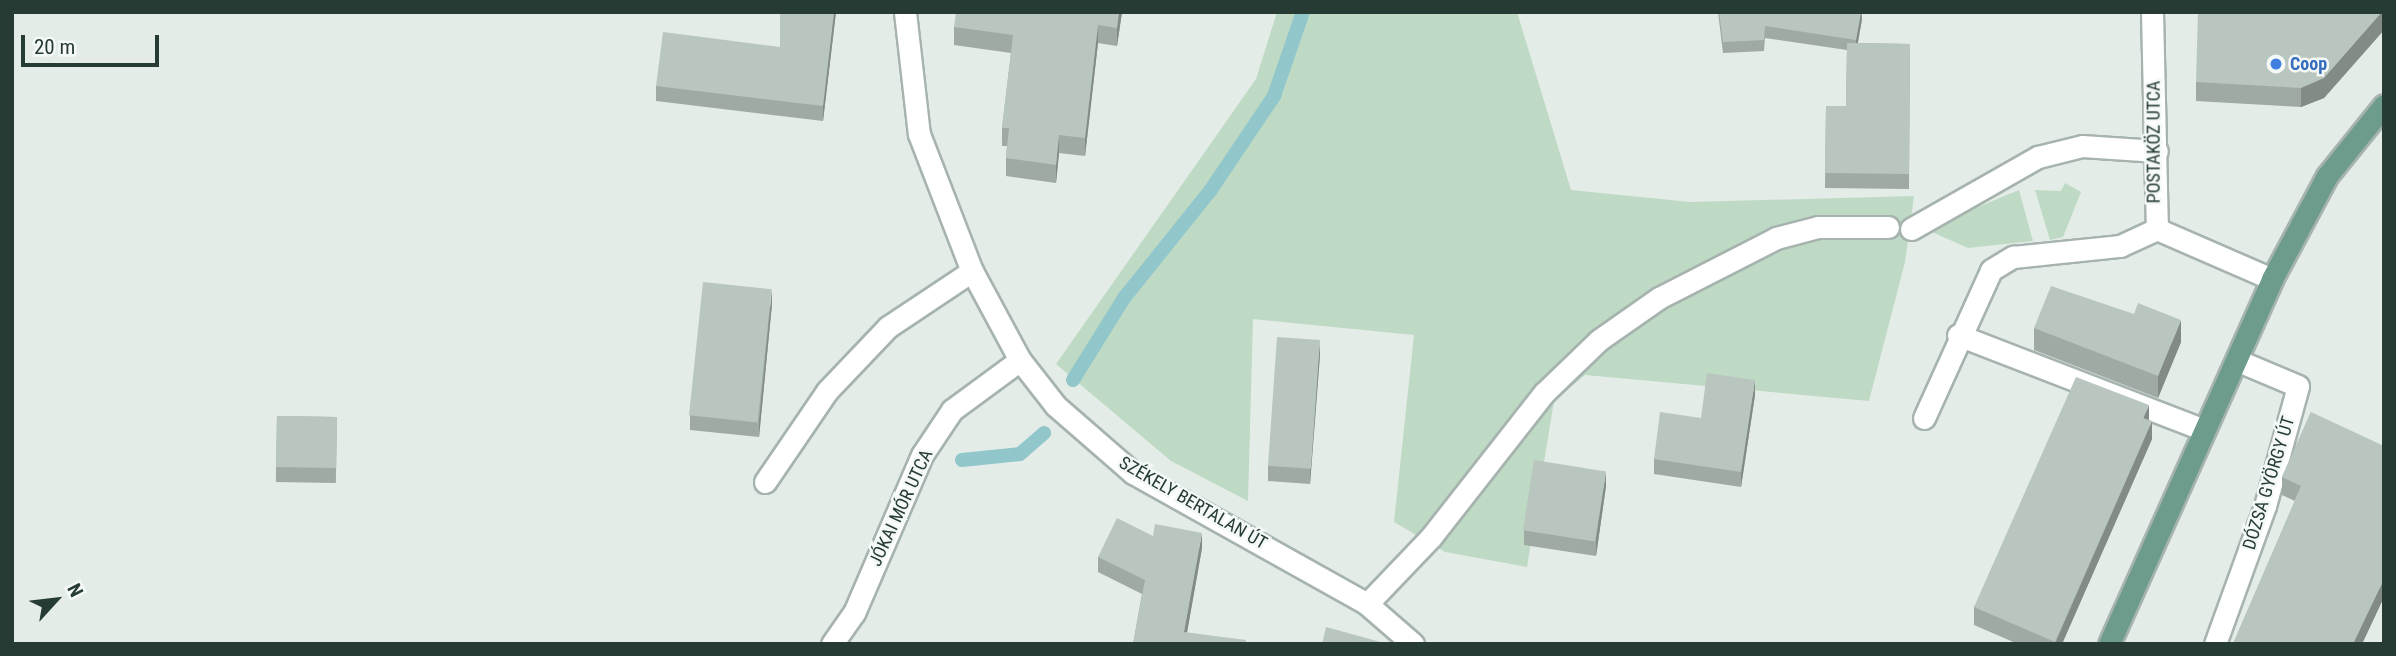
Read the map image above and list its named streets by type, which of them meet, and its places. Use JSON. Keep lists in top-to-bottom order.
{
  "streets": {
    "street": [
      "POSTAKÖZ UTCA",
      "DÓZSA GYÖRGY ÚT",
      "SZÉKELY BERTALAN ÚT",
      "JÓKAI MÓR UTCA"
    ]
  },
  "crossings": [
    ["SZÉKELY BERTALAN ÚT", "JÓKAI MÓR UTCA"]
  ],
  "places": ["Coop"],
  "scale_bar": "20 m",
  "north": "top right"
}
